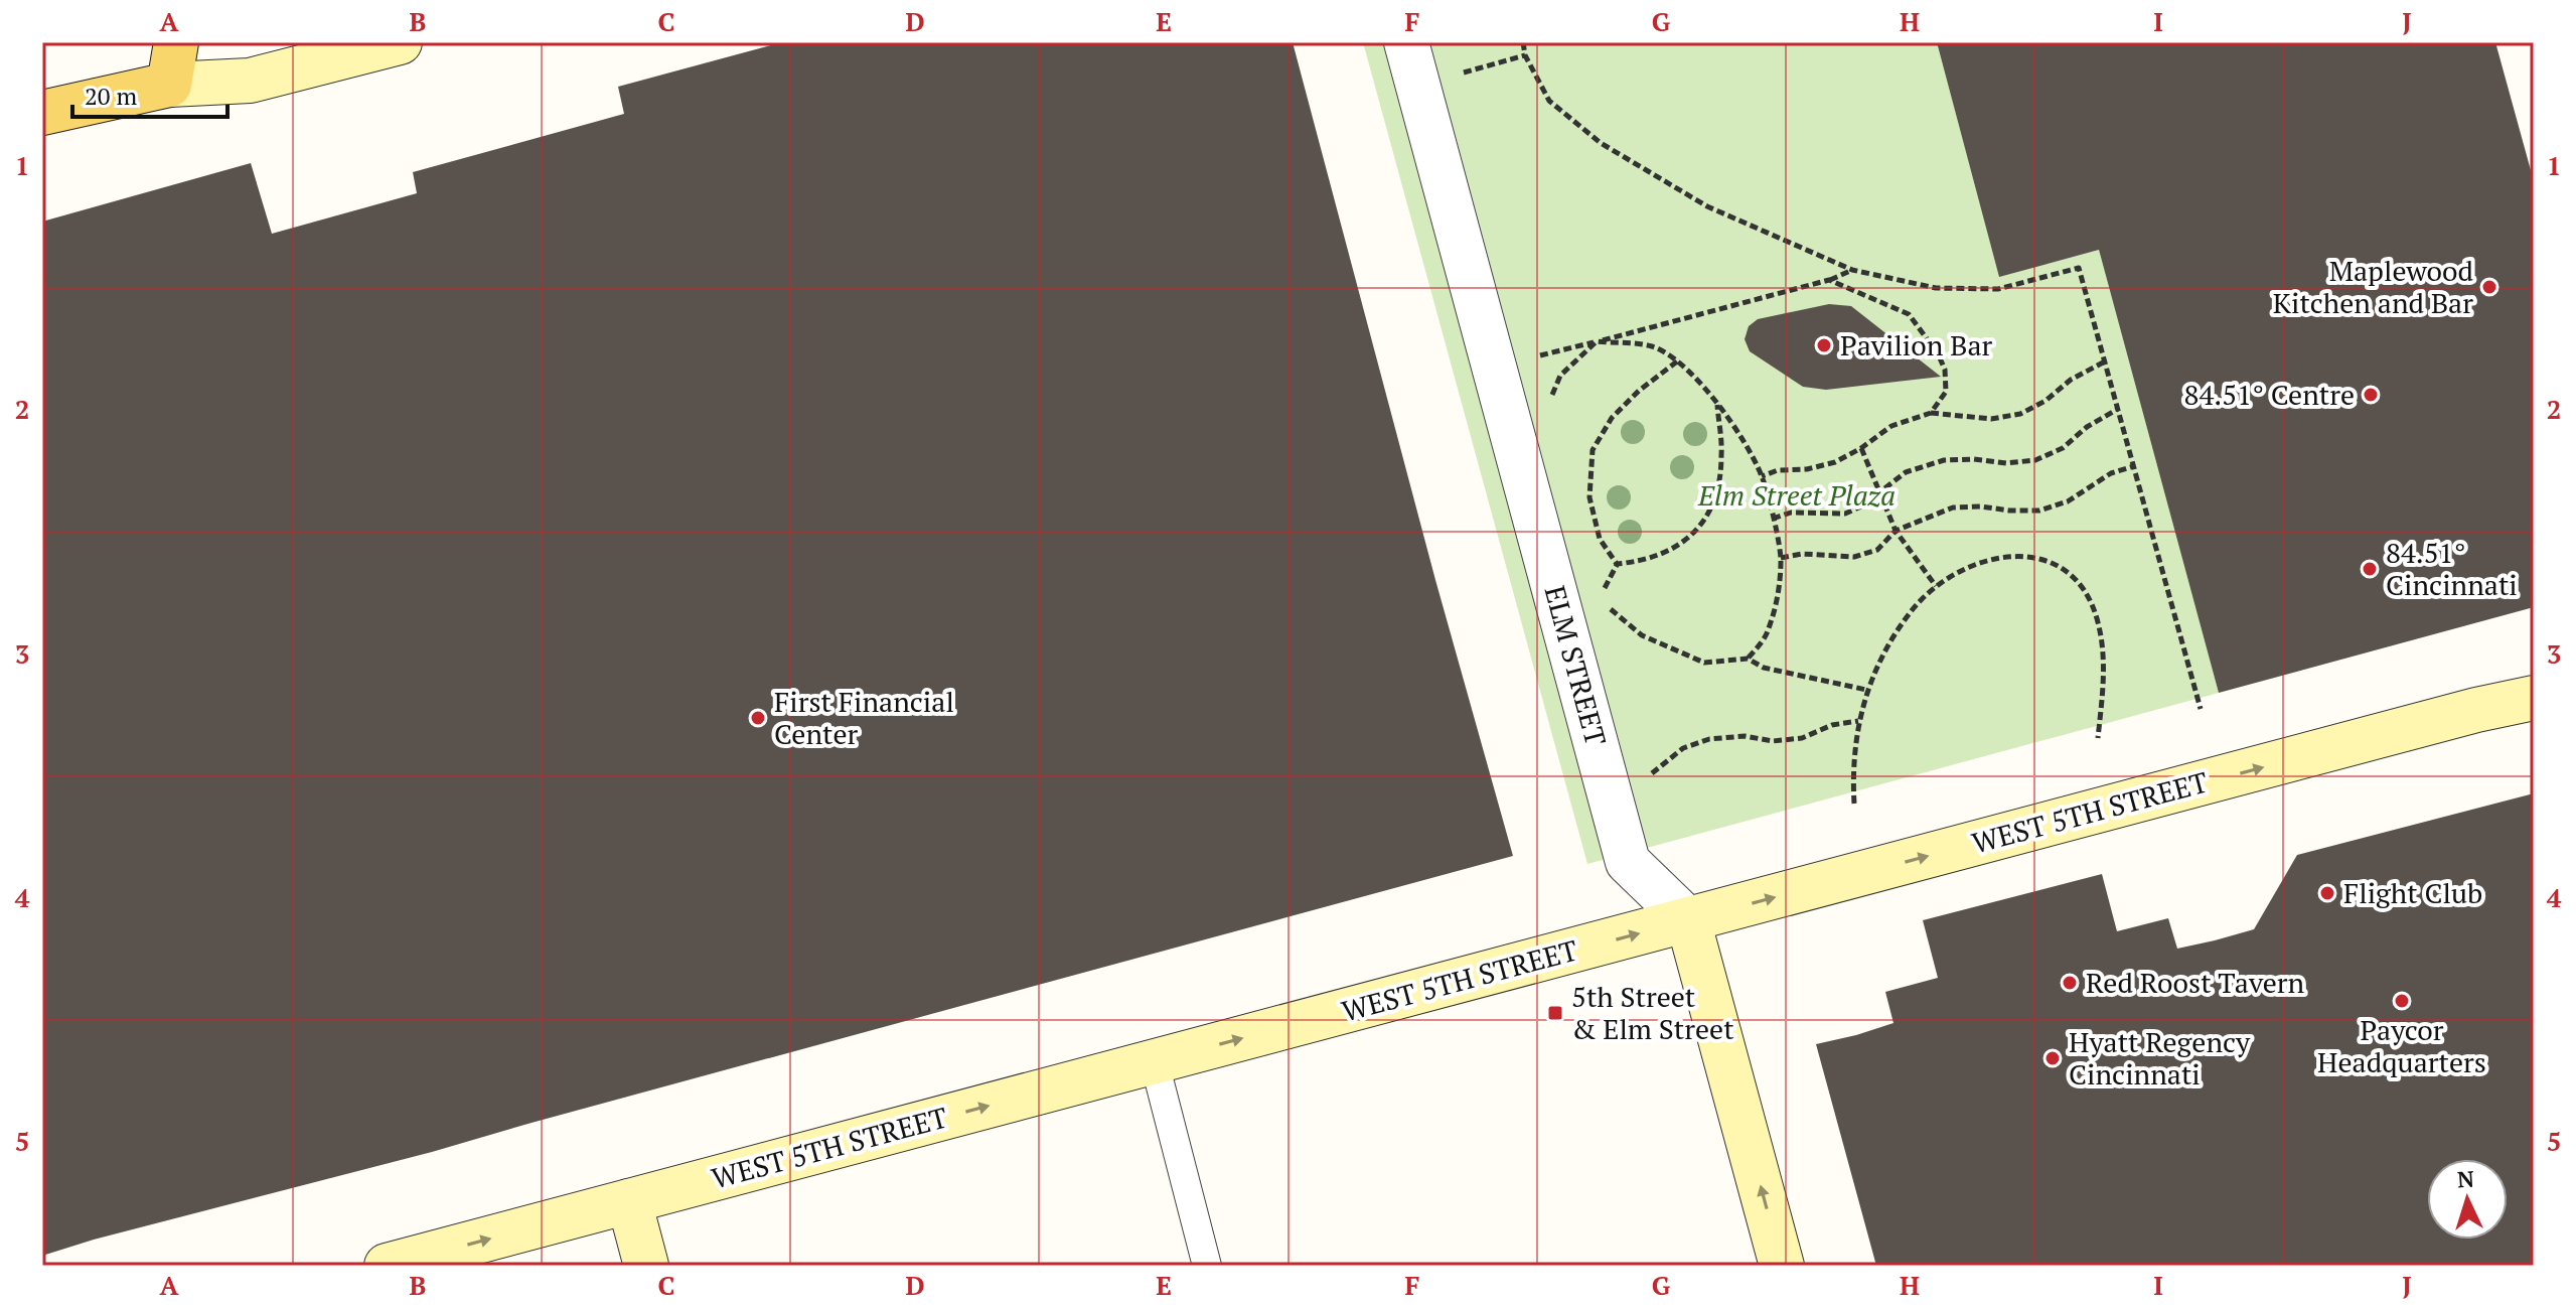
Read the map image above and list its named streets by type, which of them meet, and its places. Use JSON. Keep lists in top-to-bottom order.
{
  "streets": {
    "street": ["ELM STREET", "WEST 5TH STREET"]
  },
  "crossings": [
    ["ELM STREET", "WEST 5TH STREET"]
  ],
  "one_way": ["WEST 5TH STREET"],
  "parks": ["Elm Street Plaza"],
  "places": {
    "other": [
      "Maplewood Kitchen and Bar",
      "Pavilion Bar",
      "84.51° Centre",
      "84.51° Cincinnati",
      "First Financial Center",
      "Flight Club",
      "Red Roost Tavern",
      "Paycor Headquarters",
      "Hyatt Regency Cincinnati"
    ],
    "transit": ["5th Street & Elm Street"]
  },
  "scale_bar": "20 m",
  "north": "top",
  "grid": {
    "columns": [
      "A",
      "B",
      "C",
      "D",
      "E",
      "F",
      "G",
      "H",
      "I",
      "J"
    ],
    "rows": [
      "1",
      "2",
      "3",
      "4",
      "5"
    ]
  }
}
